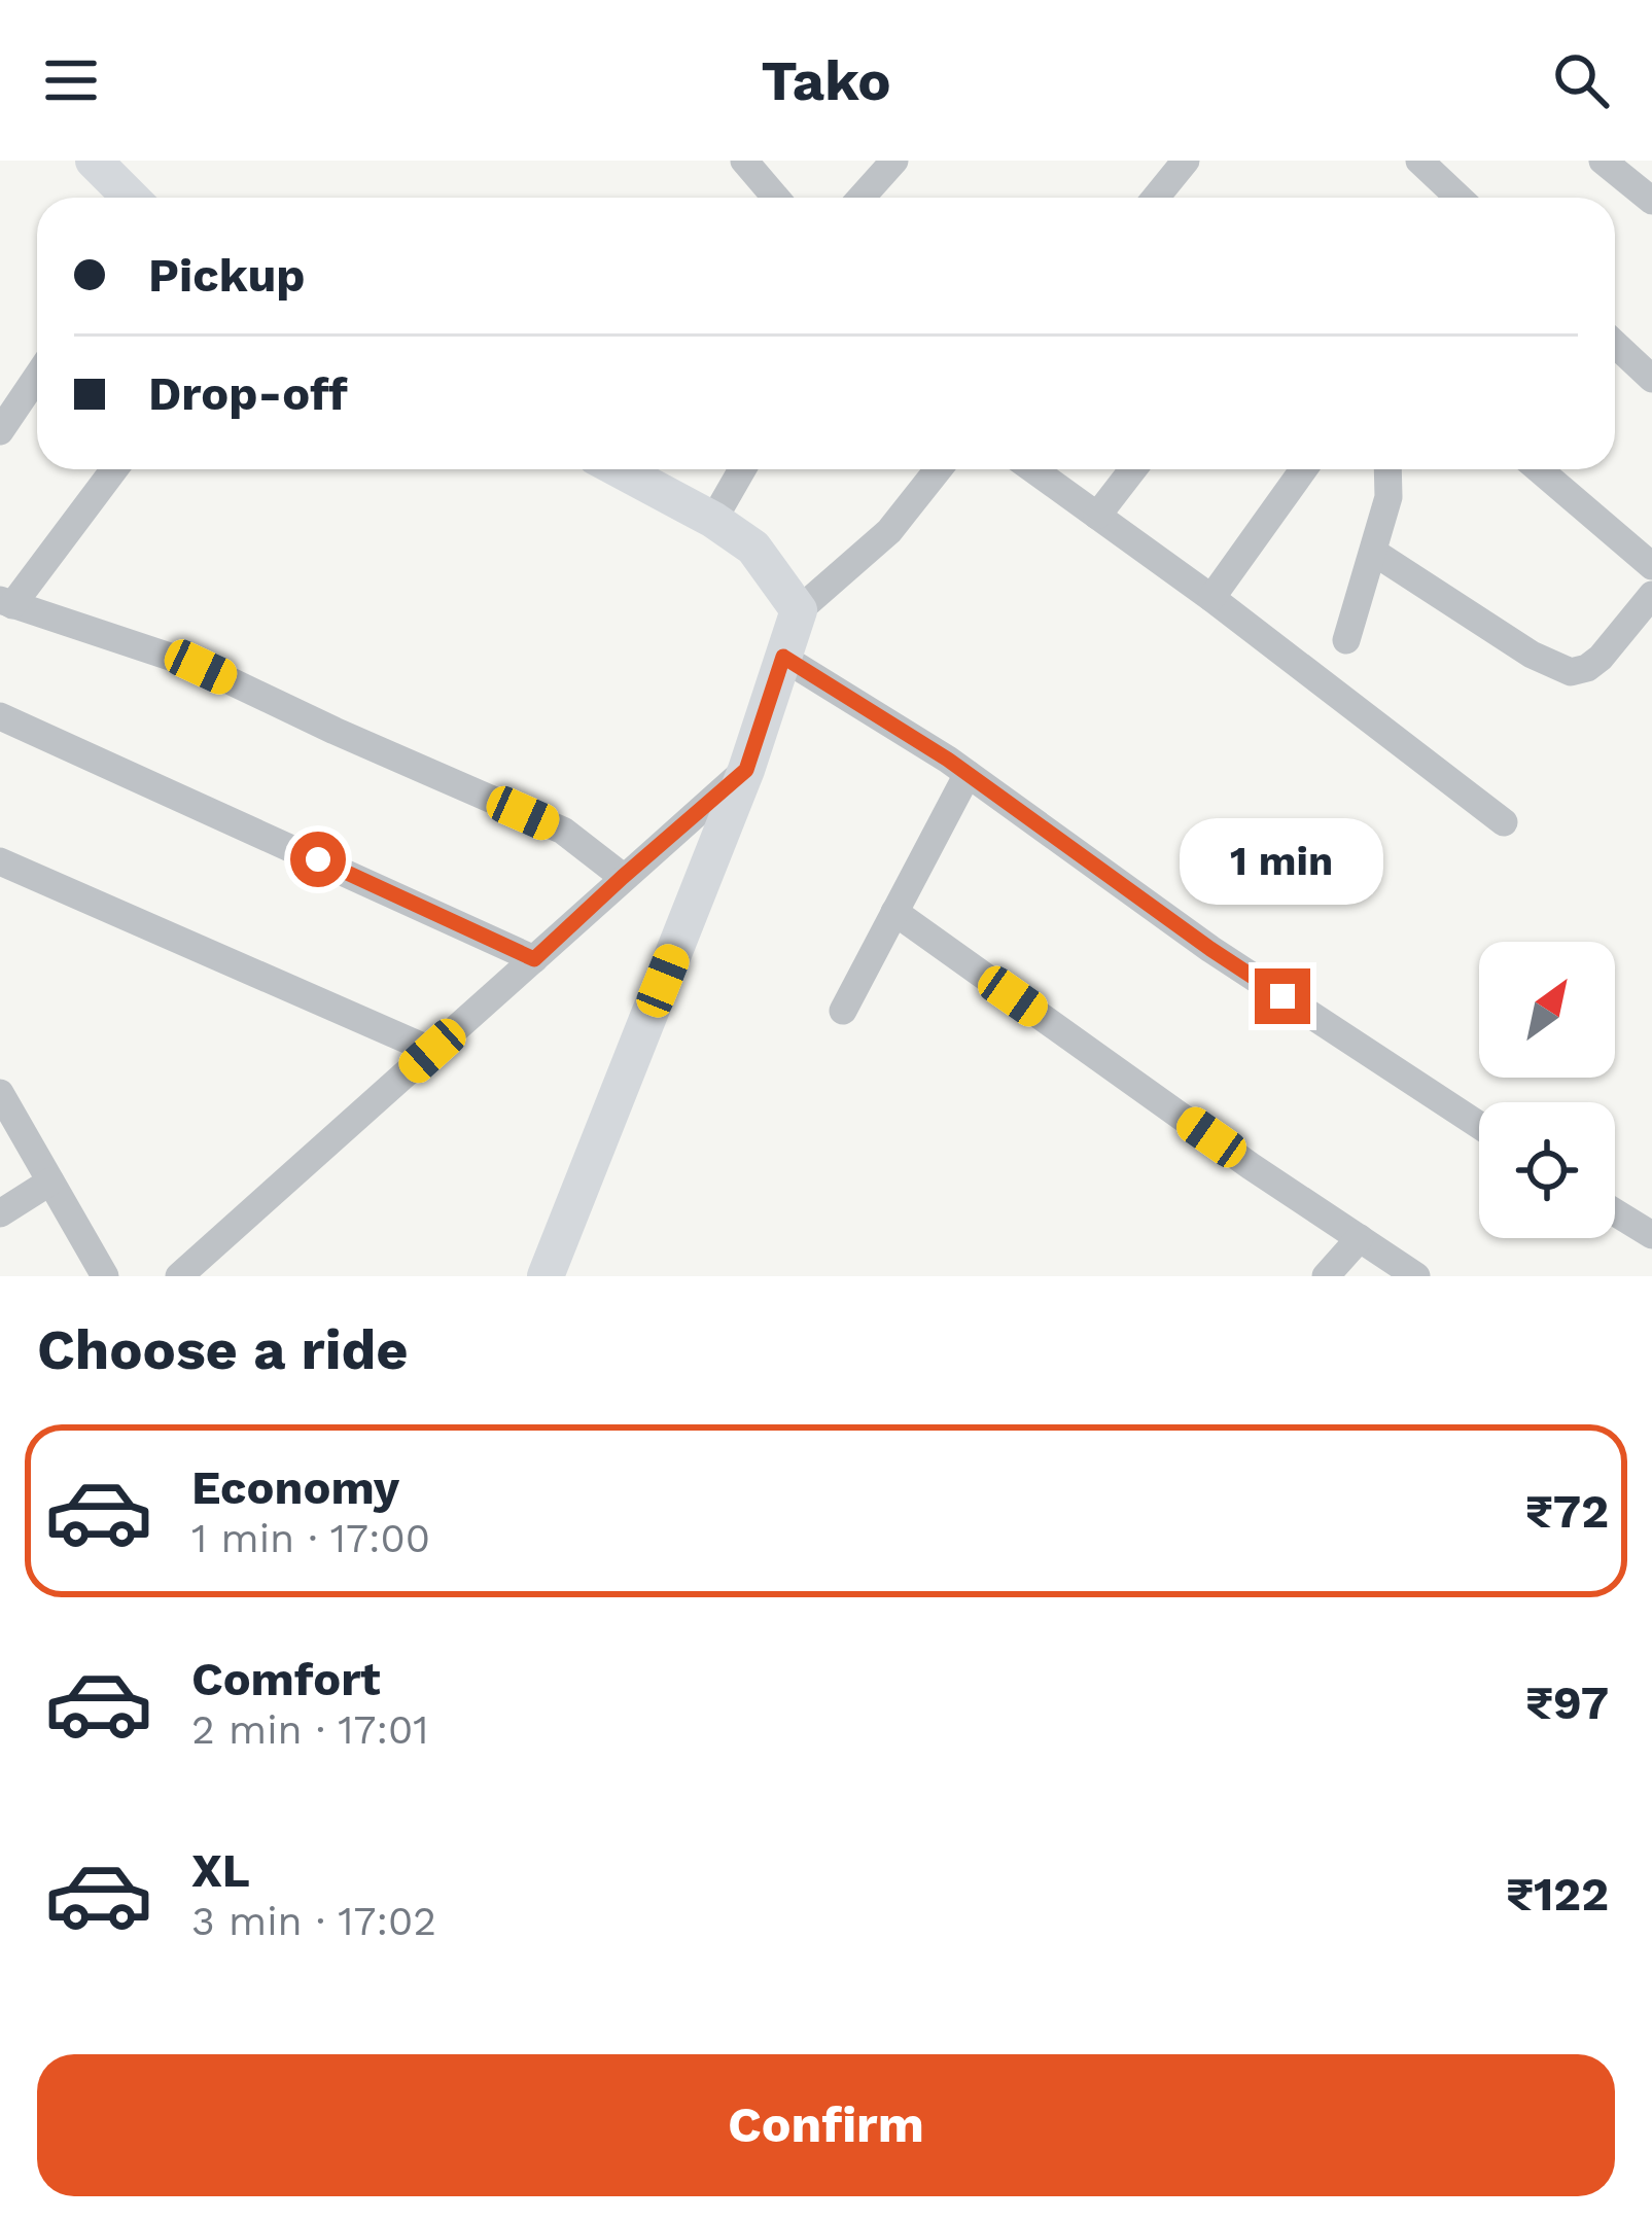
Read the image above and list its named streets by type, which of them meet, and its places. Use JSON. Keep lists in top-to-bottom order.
{
  "north": "top right",
  "page": {
    "header": "Tako",
    "banner": ["Pickup", "Drop-off"],
    "bubble": "1 min",
    "heading": "Choose a ride",
    "list": [
      {
        "name": "Economy",
        "note": "1 min · 17:00",
        "value": "₹72"
      },
      {
        "name": "Comfort",
        "note": "2 min · 17:01",
        "value": "₹97"
      },
      {
        "name": "XL",
        "note": "3 min · 17:02",
        "value": "₹122"
      }
    ],
    "buttons": "Confirm"
  }
}
